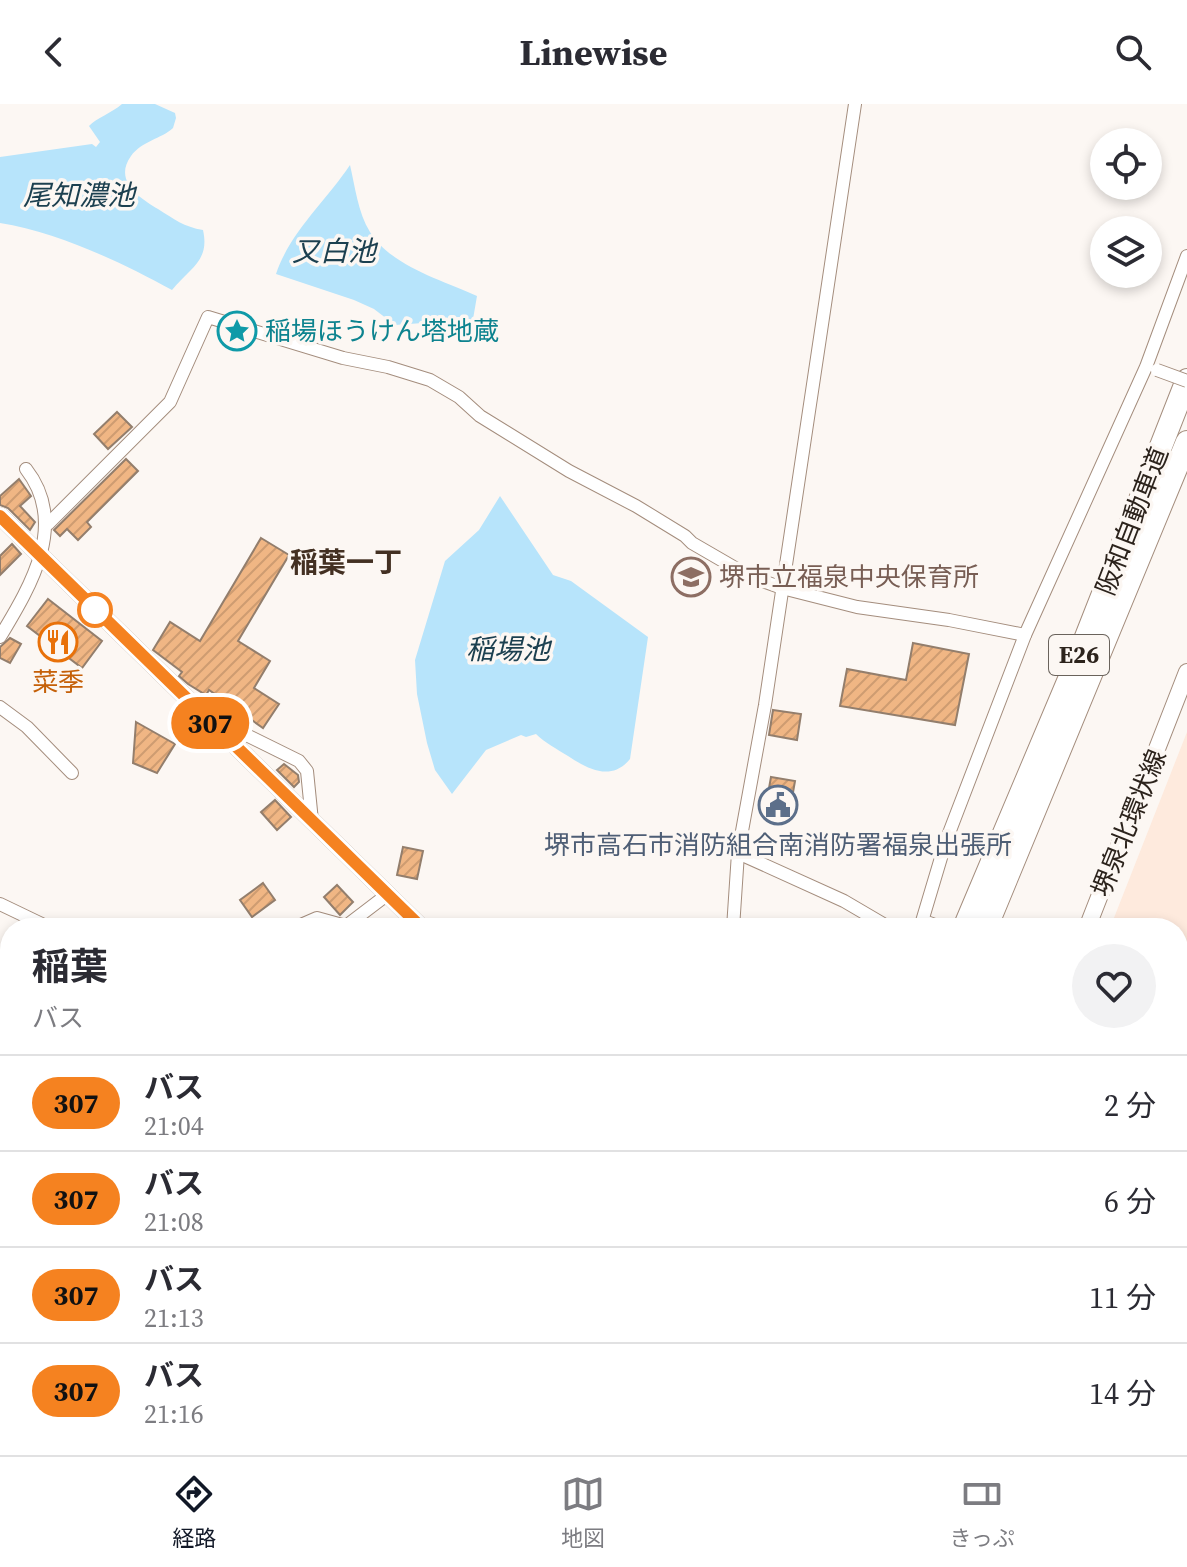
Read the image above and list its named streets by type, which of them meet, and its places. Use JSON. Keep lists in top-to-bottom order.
{
  "streets": {
    "highway": ["阪和自動車道", "E26"],
    "main road": ["堺泉北環状線"]
  },
  "districts": ["稲葉一丁"],
  "water": ["尾知濃池", "又白池", "稲場池"],
  "places": {
    "place": ["稲場ほうけん塔地蔵"],
    "school or university": ["堺市立福泉中央保育所"],
    "restaurant": ["菜季"],
    "public building": ["堺市高石市消防組合南消防署福泉出張所"]
  },
  "lines": ["bus line 307"],
  "page": {
    "header": "Linewise",
    "on_map": "307",
    "heading": ["稲葉", "バス"],
    "list": [
      {
        "mark": "307",
        "name": "バス",
        "note": "21:04",
        "value": "2 分"
      },
      {
        "mark": "307",
        "name": "バス",
        "note": "21:08",
        "value": "6 分"
      },
      {
        "mark": "307",
        "name": "バス",
        "note": "21:13",
        "value": "11 分"
      },
      {
        "mark": "307",
        "name": "バス",
        "note": "21:16",
        "value": "14 分"
      }
    ],
    "tabs": ["経路", "地図", "きっぷ"]
  }
}
